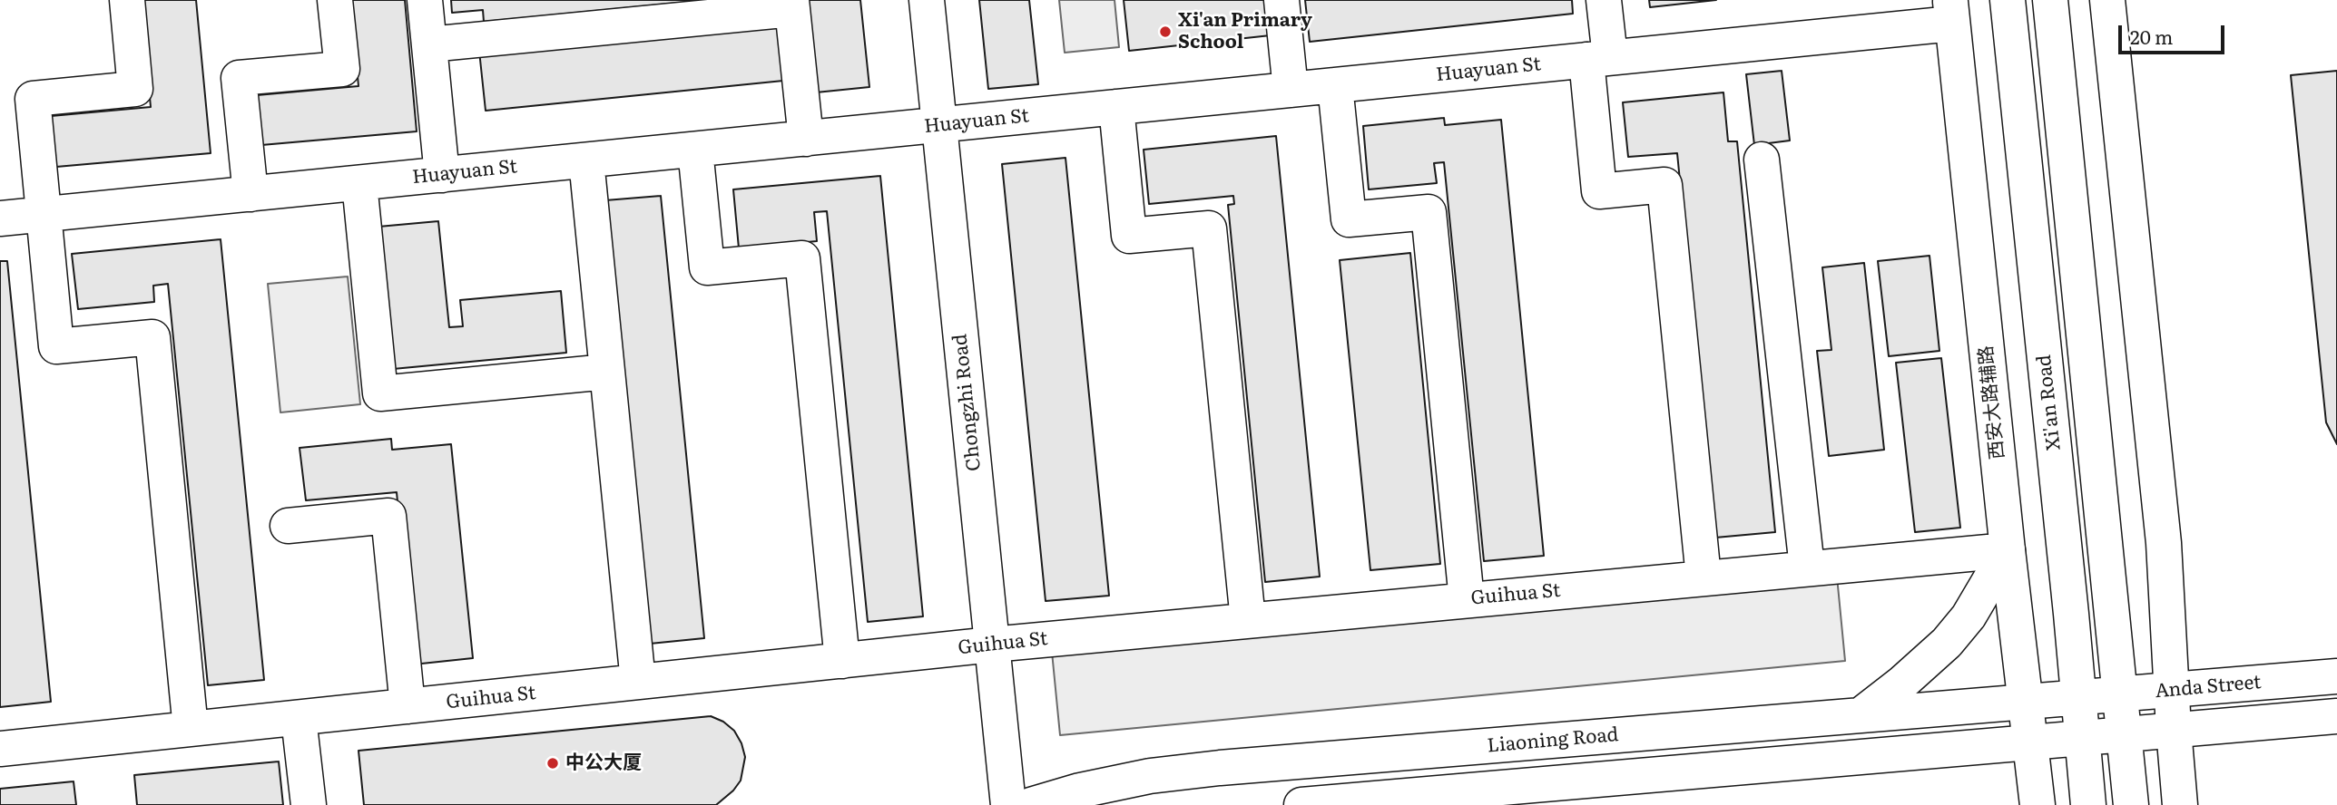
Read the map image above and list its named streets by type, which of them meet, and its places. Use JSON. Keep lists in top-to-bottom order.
{
  "streets": {
    "street": [
      "Huayuan St",
      "Chongzhi Road",
      "西安大路辅路",
      "Xi'an Road",
      "Guihua St",
      "Anda Street",
      "Liaoning Road"
    ]
  },
  "crossings": [
    ["Huayuan St", "Chongzhi Road"],
    ["Huayuan St", "西安大路辅路"],
    ["Chongzhi Road", "Guihua St"],
    ["西安大路辅路", "Guihua St"],
    ["西安大路辅路", "Liaoning Road"],
    ["Xi'an Road", "Anda Street"],
    ["Xi'an Road", "Liaoning Road"],
    ["Anda Street", "Liaoning Road"]
  ],
  "places": ["Xi'an Primary School", "中公大厦"],
  "scale_bar": "20 m"
}
